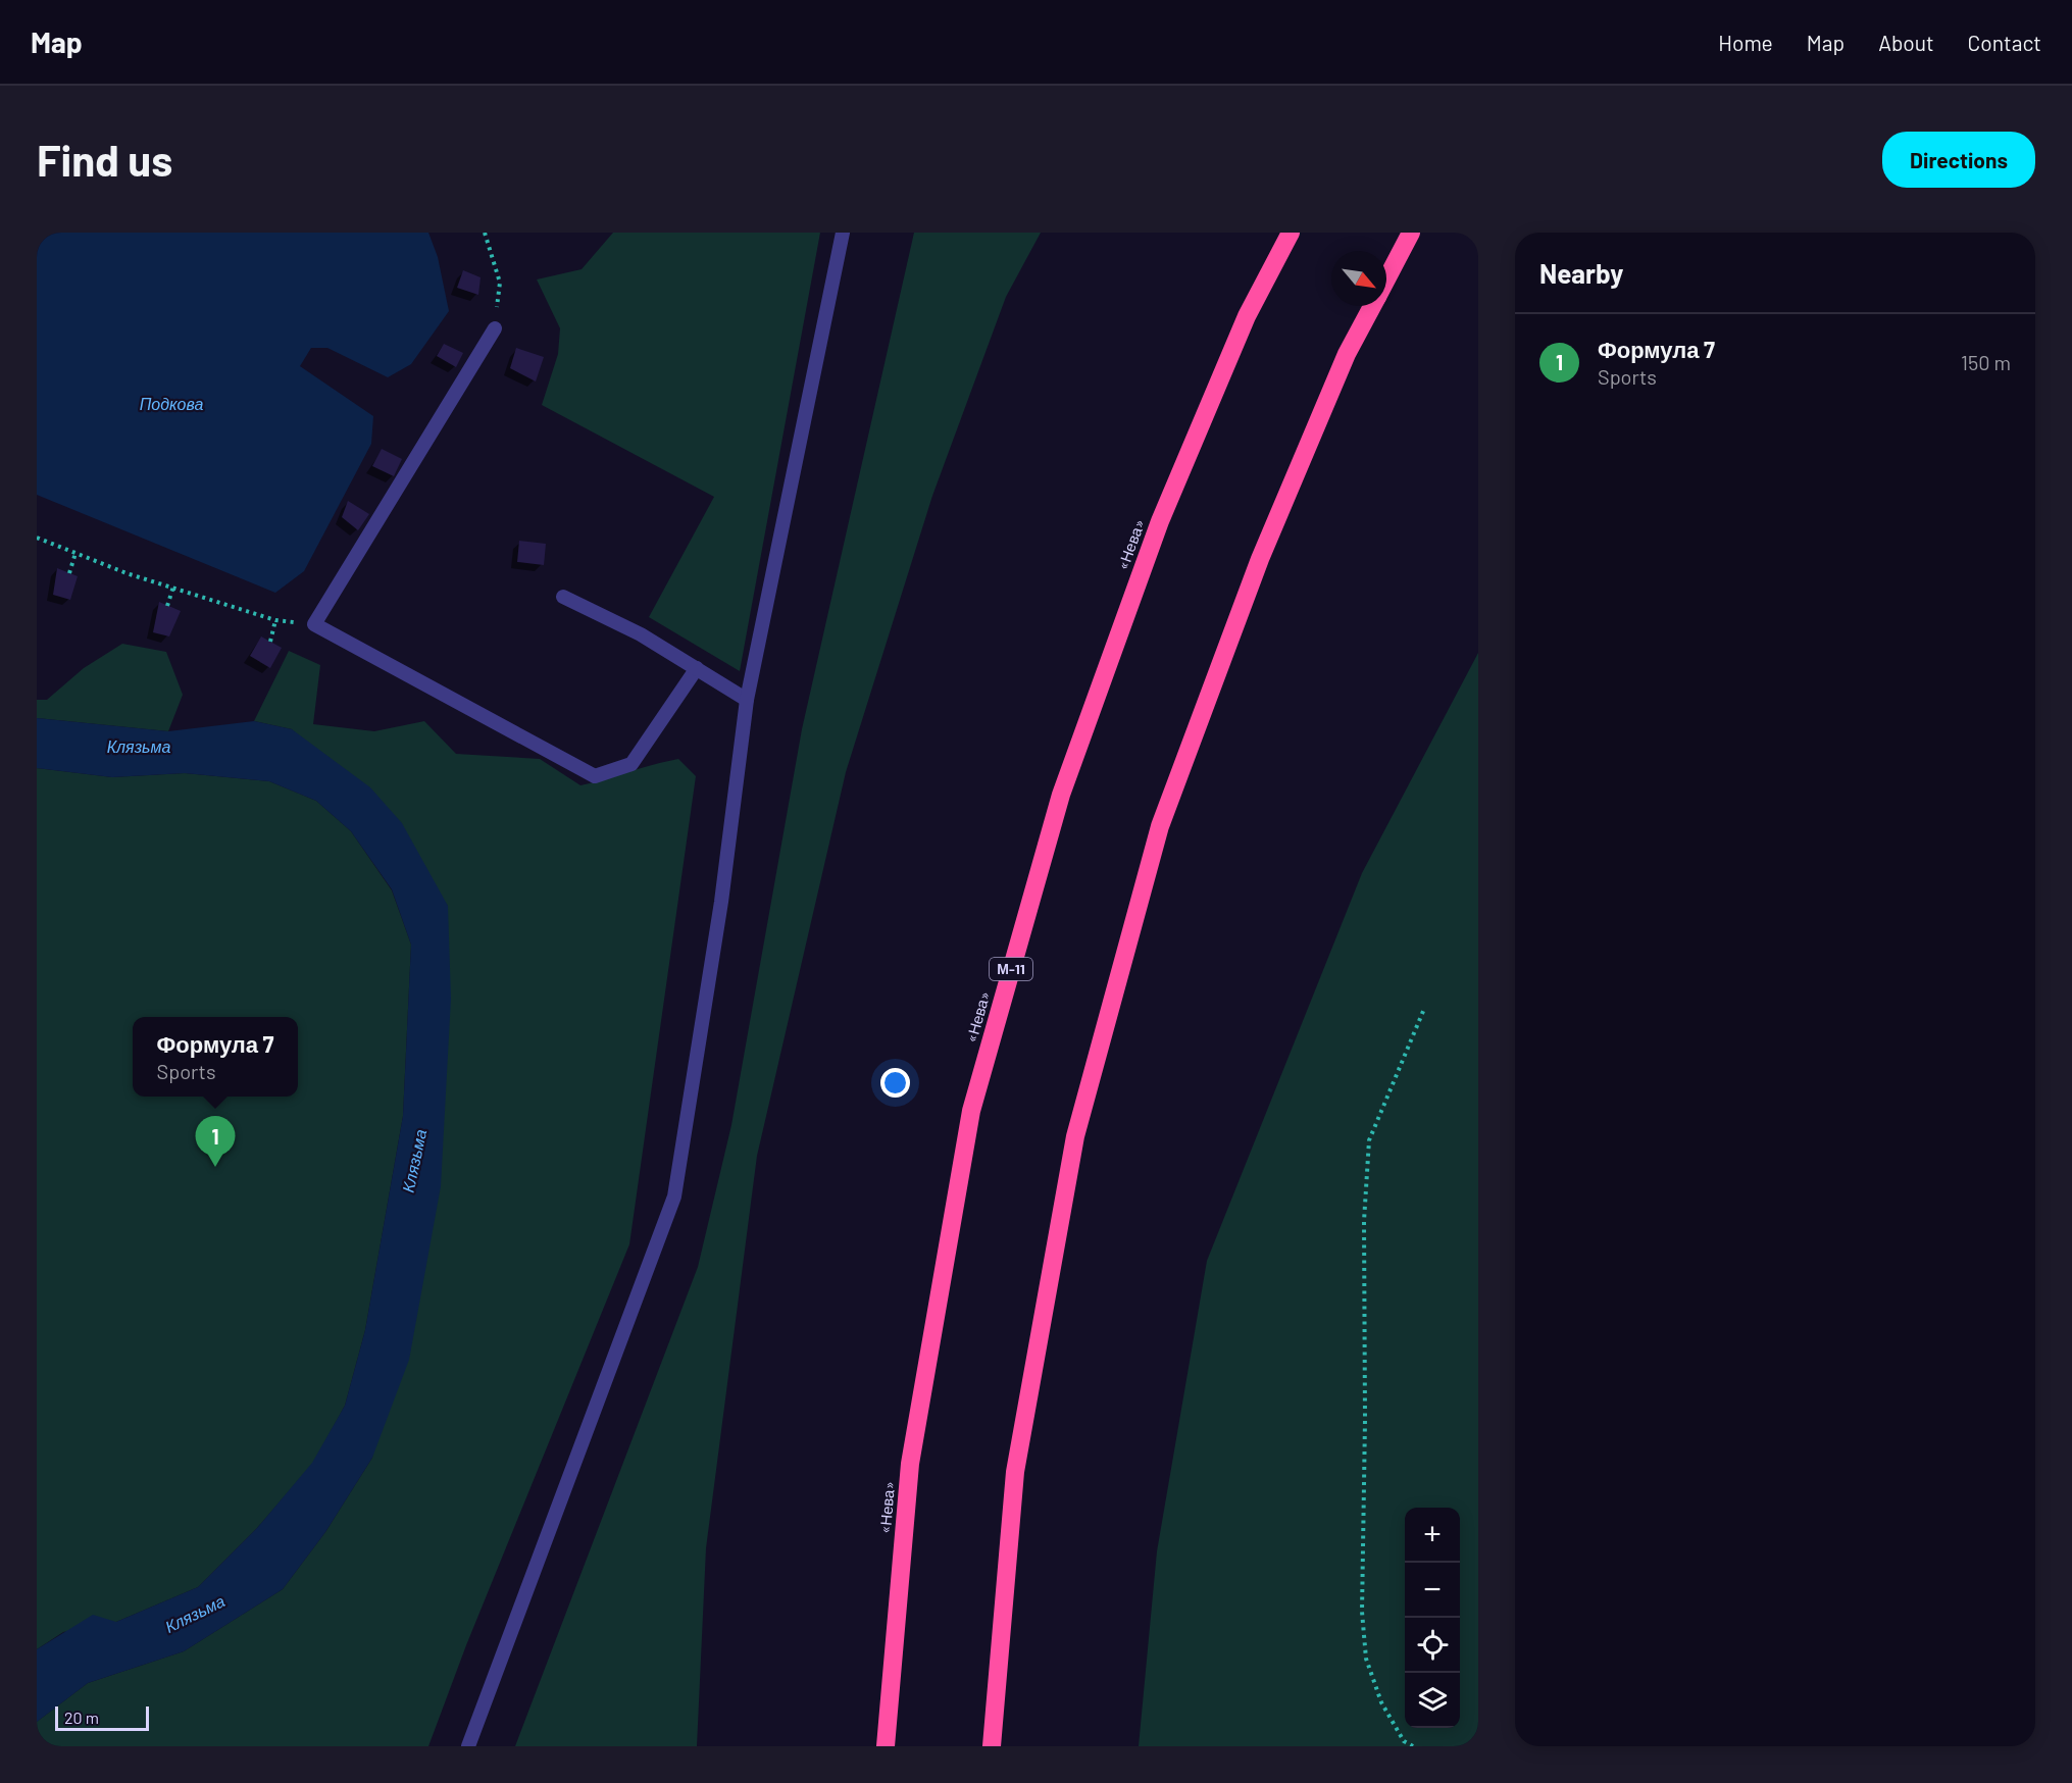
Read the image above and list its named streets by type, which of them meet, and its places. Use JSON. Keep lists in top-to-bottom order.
{
  "streets": {
    "highway": ["«Нева»", "М-11"]
  },
  "water": ["Подкова", "Клязьма"],
  "scale_bar": "20 m",
  "north": "bottom right",
  "page": {
    "header": "Map",
    "nav": [
      "Home",
      "Map",
      "About",
      "Contact"
    ],
    "buttons": "Directions",
    "title": "Find us",
    "heading": "Nearby",
    "list": [
      {
        "mark": "1",
        "name": "Формула 7",
        "note": "Sports",
        "value": "150 m"
      }
    ],
    "popup": ["Формула 7", "Sports"],
    "pins": "1",
    "map_buttons": ["+", "−"],
    "scale": "20 m"
  }
}
